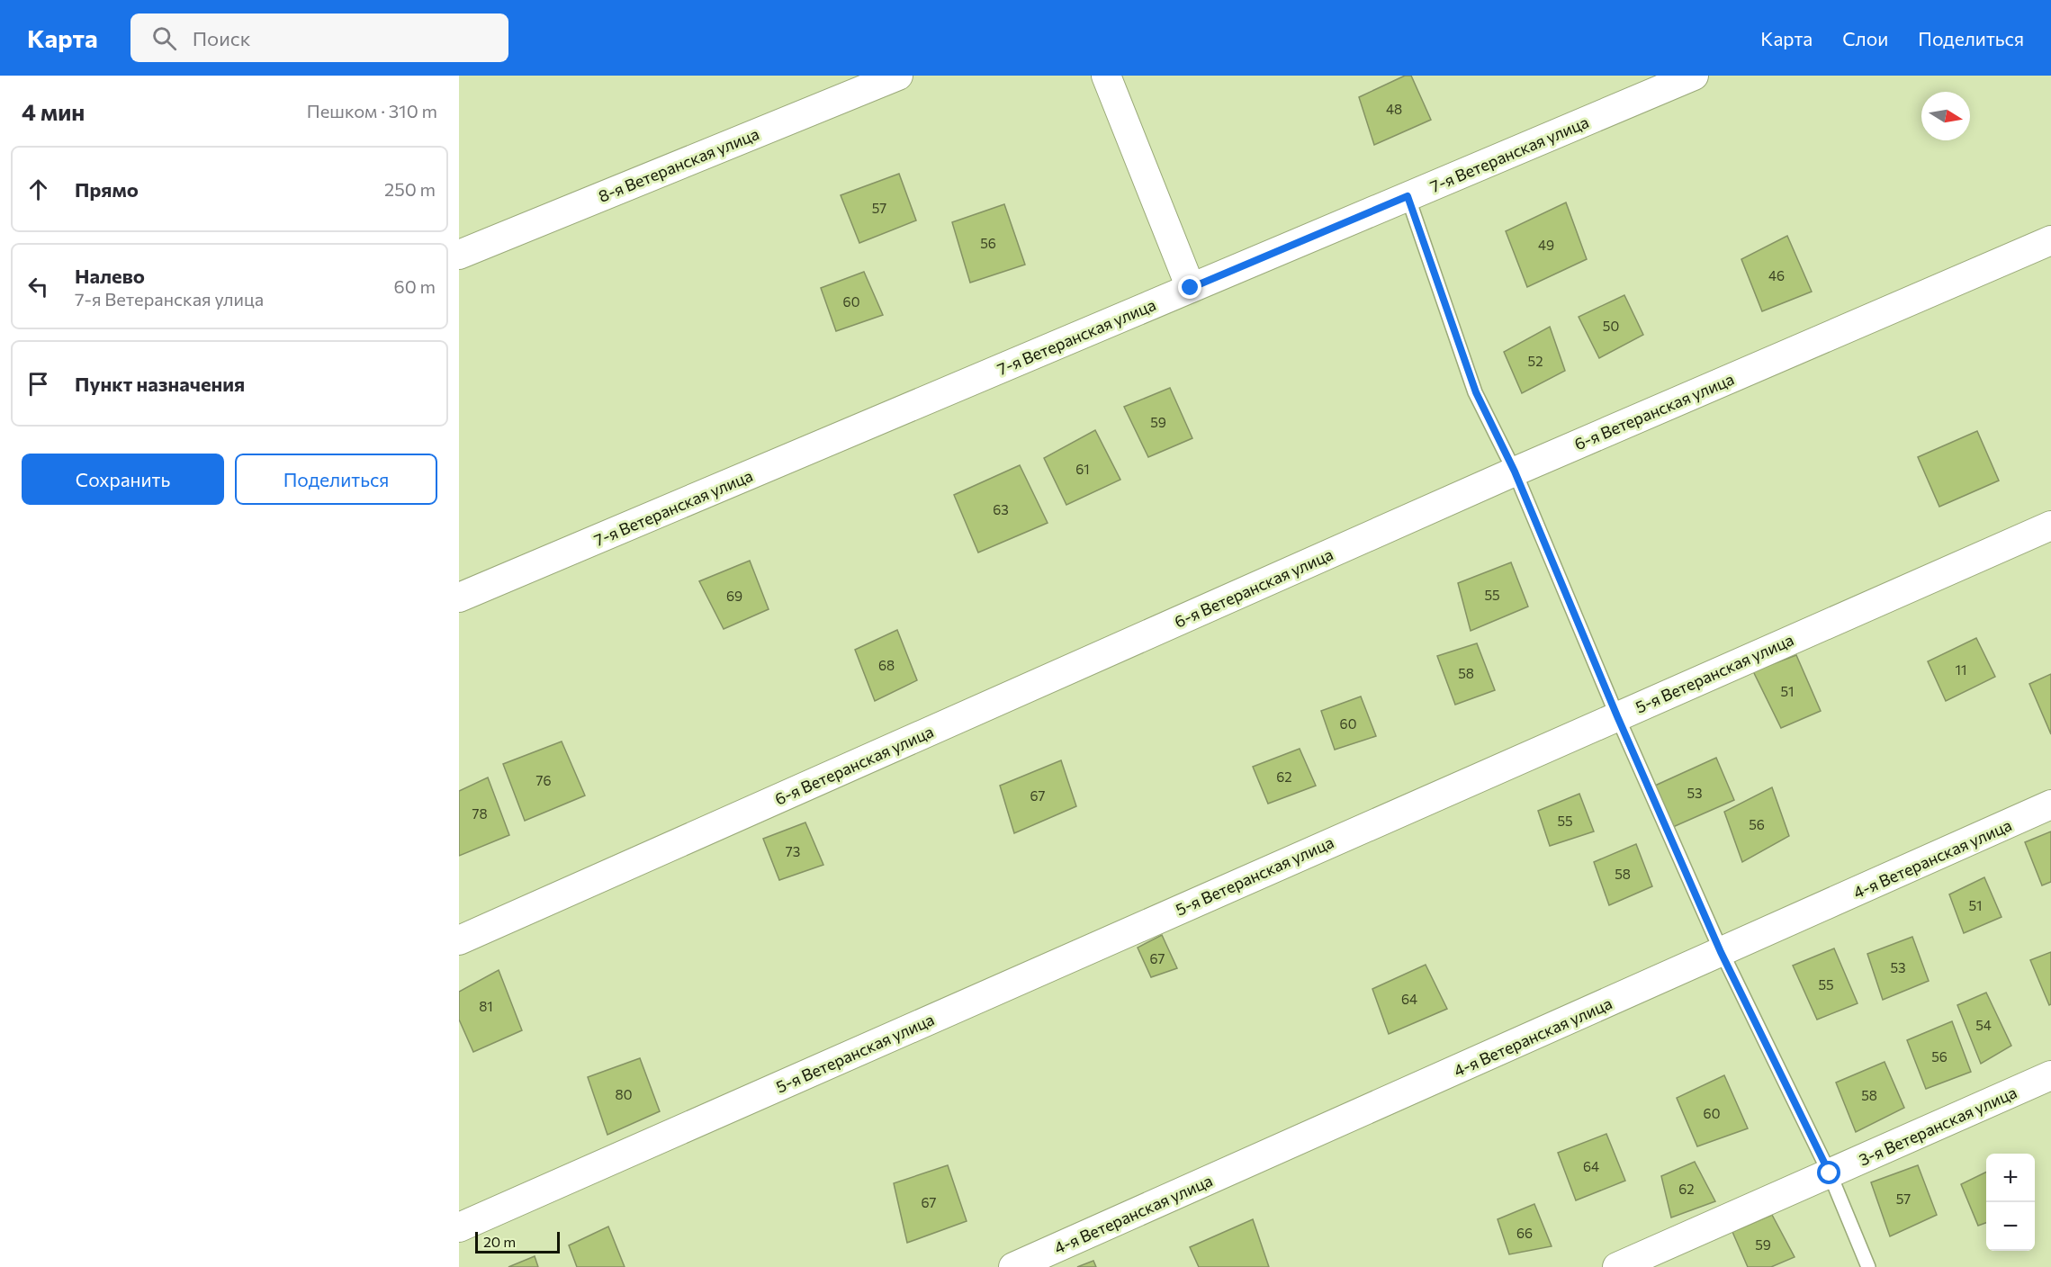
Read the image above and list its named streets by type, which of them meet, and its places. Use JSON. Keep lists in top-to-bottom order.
{
  "streets": {
    "street": [
      "7-я Ветеранская улица",
      "8-я Ветеранская улица",
      "6-я Ветеранская улица",
      "5-я Ветеранская улица",
      "4-я Ветеранская улица",
      "3-я Ветеранская улица"
    ]
  },
  "house_numbers": [
    "48",
    "57",
    "56",
    "49",
    "46",
    "60",
    "50",
    "52",
    "59",
    "61",
    "63",
    "55",
    "69",
    "68",
    "11",
    "58",
    "51",
    "60",
    "62",
    "76",
    "53",
    "67",
    "78",
    "55",
    "56",
    "73",
    "58",
    "51",
    "67",
    "53",
    "55",
    "64",
    "81",
    "54",
    "56",
    "80",
    "58",
    "60",
    "64",
    "62",
    "57",
    "67",
    "66",
    "59"
  ],
  "scale_bar": "20 m",
  "north": "right",
  "page": {
    "header": "Карта",
    "search": "Поиск",
    "nav": ["Карта", "Слои", "Поделиться"],
    "heading": ["4 мин", "Пешком · 310 m"],
    "list": [
      ["Прямо", "250 m"],
      ["Налево", "7-я Ветеранская улица", "60 m"],
      "Пункт назначения"
    ],
    "buttons": ["Сохранить", "Поделиться"],
    "map_buttons": ["+", "−"],
    "scale": "20 m"
  }
}
